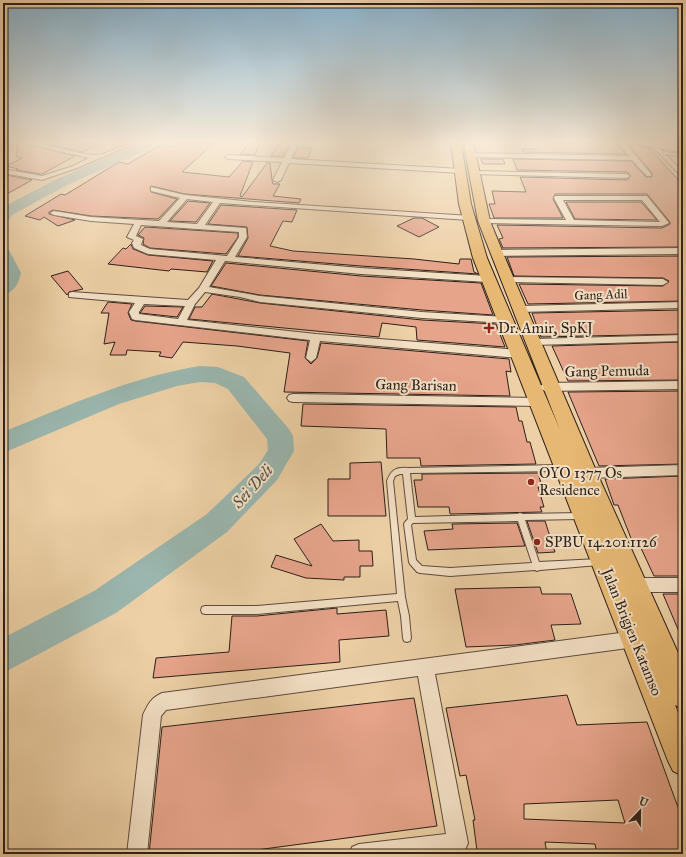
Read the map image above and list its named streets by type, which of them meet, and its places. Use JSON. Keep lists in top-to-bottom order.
{
  "streets": {
    "main road": ["Jalan Brigjen Katamso"],
    "street": ["Gang Adil", "Gang Pemuda", "Gang Barisan"]
  },
  "crossings": [
    ["Gang Adil", "Jalan Brigjen Katamso"],
    ["Gang Pemuda", "Gang Barisan"],
    ["Gang Pemuda", "Jalan Brigjen Katamso"],
    ["Gang Barisan", "Jalan Brigjen Katamso"]
  ],
  "water": ["Sei Deli"],
  "places": {
    "health": ["Dr. Amir, SpKJ"],
    "other": ["OYO 1377 Os Residence", "SPBU 14.201.1126"]
  },
  "north": "top"
}
